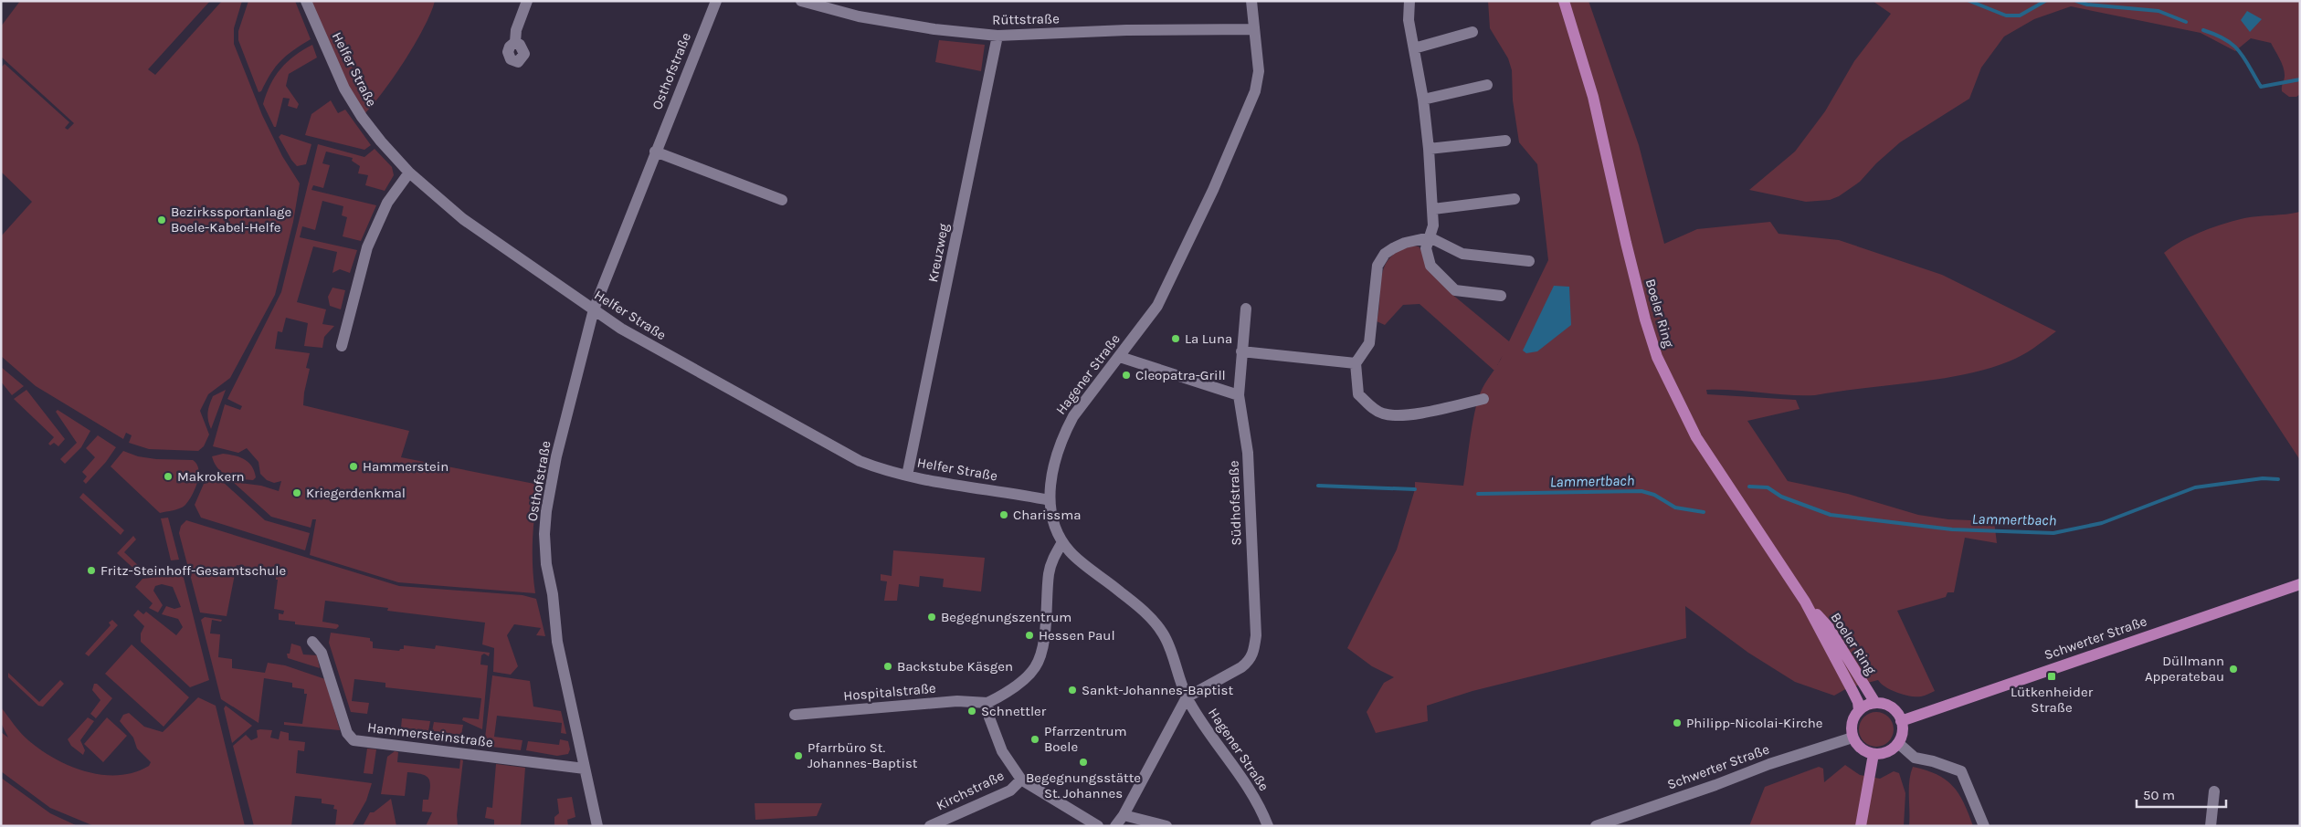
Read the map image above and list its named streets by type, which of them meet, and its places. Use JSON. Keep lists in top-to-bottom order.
{
  "streets": {
    "main road": ["Boeler Ring", "Schwerter Straße"],
    "street": [
      "Rüttstraße",
      "Helfer Straße",
      "Osthofstraße",
      "Kreuzweg",
      "Hagener Straße",
      "Südhofstraße",
      "Hospitalstraße",
      "Hammersteinstraße",
      "Kirchstraße"
    ]
  },
  "crossings": [
    ["Rüttstraße", "Kreuzweg"],
    ["Rüttstraße", "Hagener Straße"],
    ["Helfer Straße", "Osthofstraße"],
    ["Helfer Straße", "Kreuzweg"],
    ["Helfer Straße", "Hagener Straße"],
    ["Osthofstraße", "Hammersteinstraße"],
    ["Boeler Ring", "Schwerter Straße"],
    ["Hagener Straße", "Südhofstraße"],
    ["Hospitalstraße", "Kirchstraße"]
  ],
  "water": ["Lammertbach"],
  "places": {
    "other": [
      "Bezirkssportanlage Boele-Kabel-Helfe",
      "La Luna",
      "Cleopatra-Grill",
      "Hammerstein",
      "Makrokern",
      "Kriegerdenkmal",
      "Charissma",
      "Fritz-Steinhoff-Gesamtschule",
      "Begegnungszentrum",
      "Hessen Paul",
      "Backstube Käsgen",
      "Düllmann Apperatebau",
      "Sankt-Johannes-Baptist",
      "Schnettler",
      "Philipp-Nicolai-Kirche",
      "Pfarrzentrum Boele",
      "Pfarrbüro St. Johannes-Baptist",
      "Begegnungsstätte St. Johannes"
    ],
    "transit": ["Lütkenheider Straße"]
  },
  "scale_bar": "50 m"
}
